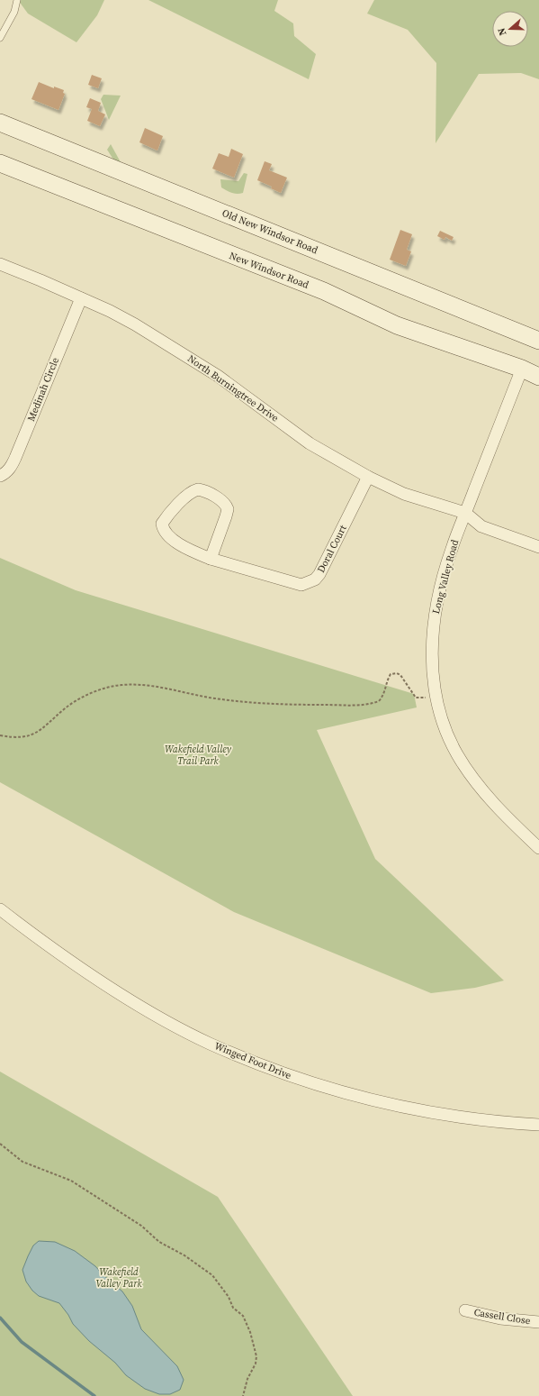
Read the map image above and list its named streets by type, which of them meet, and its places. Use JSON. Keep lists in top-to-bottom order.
{
  "streets": {
    "street": [
      "Old New Windsor Road",
      "New Windsor Road",
      "North Burningtree Drive",
      "Medinah Circle",
      "Doral Court",
      "Long Valley Road",
      "Winged Foot Drive",
      "Cassell Close"
    ]
  },
  "crossings": [
    ["New Windsor Road", "Long Valley Road"],
    ["North Burningtree Drive", "Medinah Circle"],
    ["North Burningtree Drive", "Doral Court"],
    ["North Burningtree Drive", "Long Valley Road"]
  ],
  "parks": ["Wakefield Valley Trail Park", "Wakefield Valley Park"],
  "north": "left"
}
